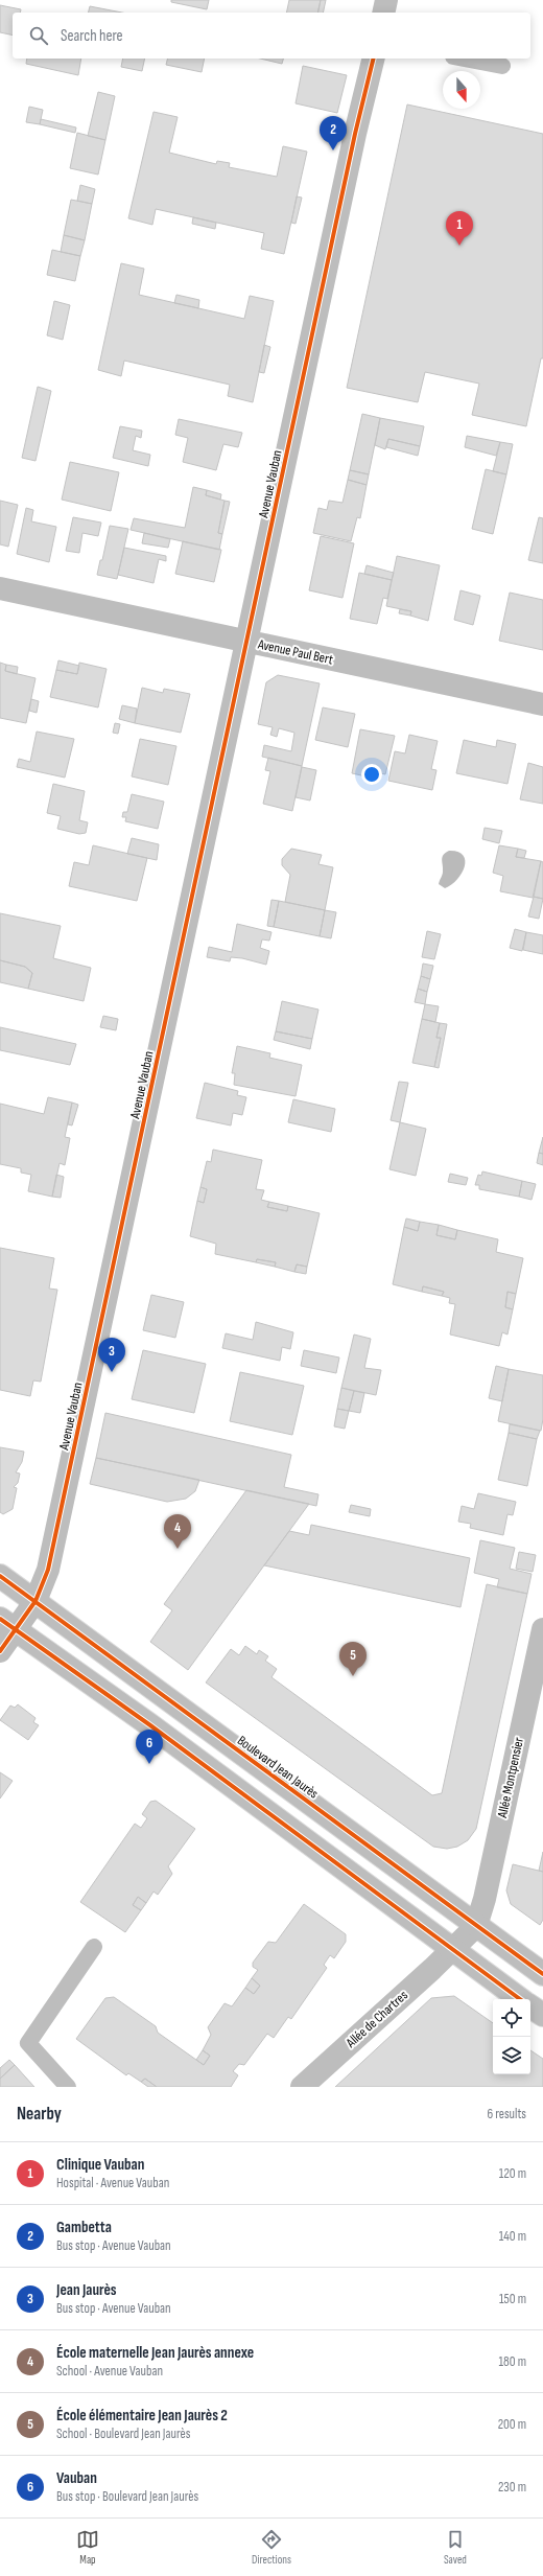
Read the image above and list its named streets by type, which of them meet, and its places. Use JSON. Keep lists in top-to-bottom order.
{
  "streets": {
    "street": [
      "Avenue Vauban",
      "Avenue Paul Bert",
      "Boulevard Jean Jaurès",
      "Allée Montpensier",
      "Allée de Chartres"
    ]
  },
  "crossings": [
    ["Avenue Vauban", "Avenue Paul Bert"],
    ["Avenue Vauban", "Boulevard Jean Jaurès"],
    ["Boulevard Jean Jaurès", "Allée Montpensier"],
    ["Boulevard Jean Jaurès", "Allée de Chartres"],
    ["Allée Montpensier", "Allée de Chartres"]
  ],
  "north": "bottom",
  "page": {
    "search": "Search here",
    "pins": [
      "2",
      "1",
      "3",
      "4",
      "5",
      "6"
    ],
    "heading": ["Nearby", "6 results"],
    "list": [
      {
        "mark": "1",
        "name": "Clinique Vauban",
        "note": "Hospital · Avenue Vauban",
        "value": "120 m"
      },
      {
        "mark": "2",
        "name": "Gambetta",
        "note": "Bus stop · Avenue Vauban",
        "value": "140 m"
      },
      {
        "mark": "3",
        "name": "Jean Jaurès",
        "note": "Bus stop · Avenue Vauban",
        "value": "150 m"
      },
      {
        "mark": "4",
        "name": "École maternelle Jean Jaurès annexe",
        "note": "School · Avenue Vauban",
        "value": "180 m"
      },
      {
        "mark": "5",
        "name": "École élémentaire Jean Jaurès 2",
        "note": "School · Boulevard Jean Jaurès",
        "value": "200 m"
      },
      {
        "mark": "6",
        "name": "Vauban",
        "note": "Bus stop · Boulevard Jean Jaurès",
        "value": "230 m"
      }
    ],
    "nav": ["Map", "Directions", "Saved"]
  }
}
